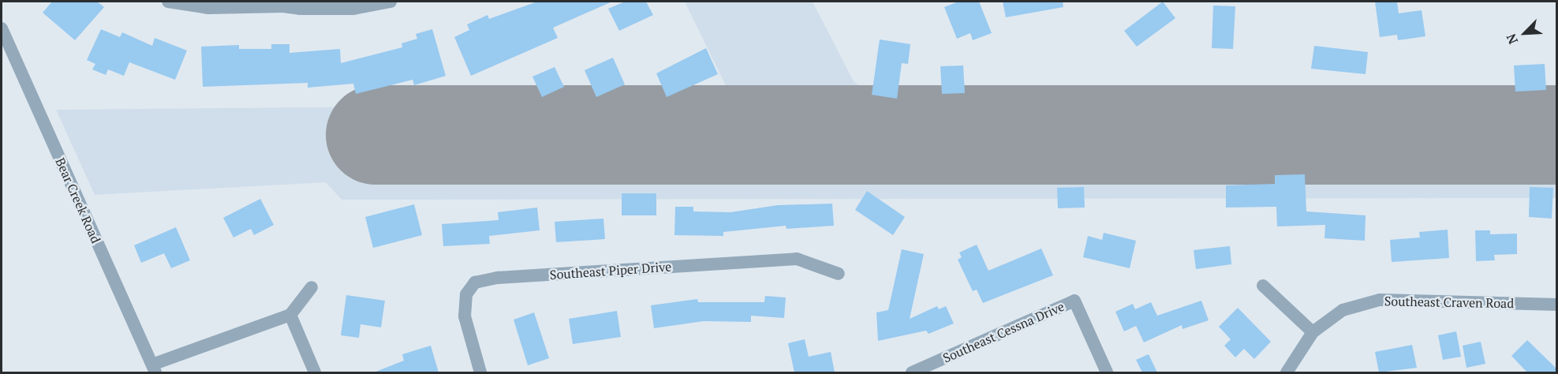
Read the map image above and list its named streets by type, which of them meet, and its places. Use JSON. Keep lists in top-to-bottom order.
{
  "streets": {
    "street": [
      "Bear Creek Road",
      "Southeast Piper Drive",
      "Southeast Craven Road",
      "Southeast Cessna Drive"
    ]
  },
  "north": "bottom left"
}
